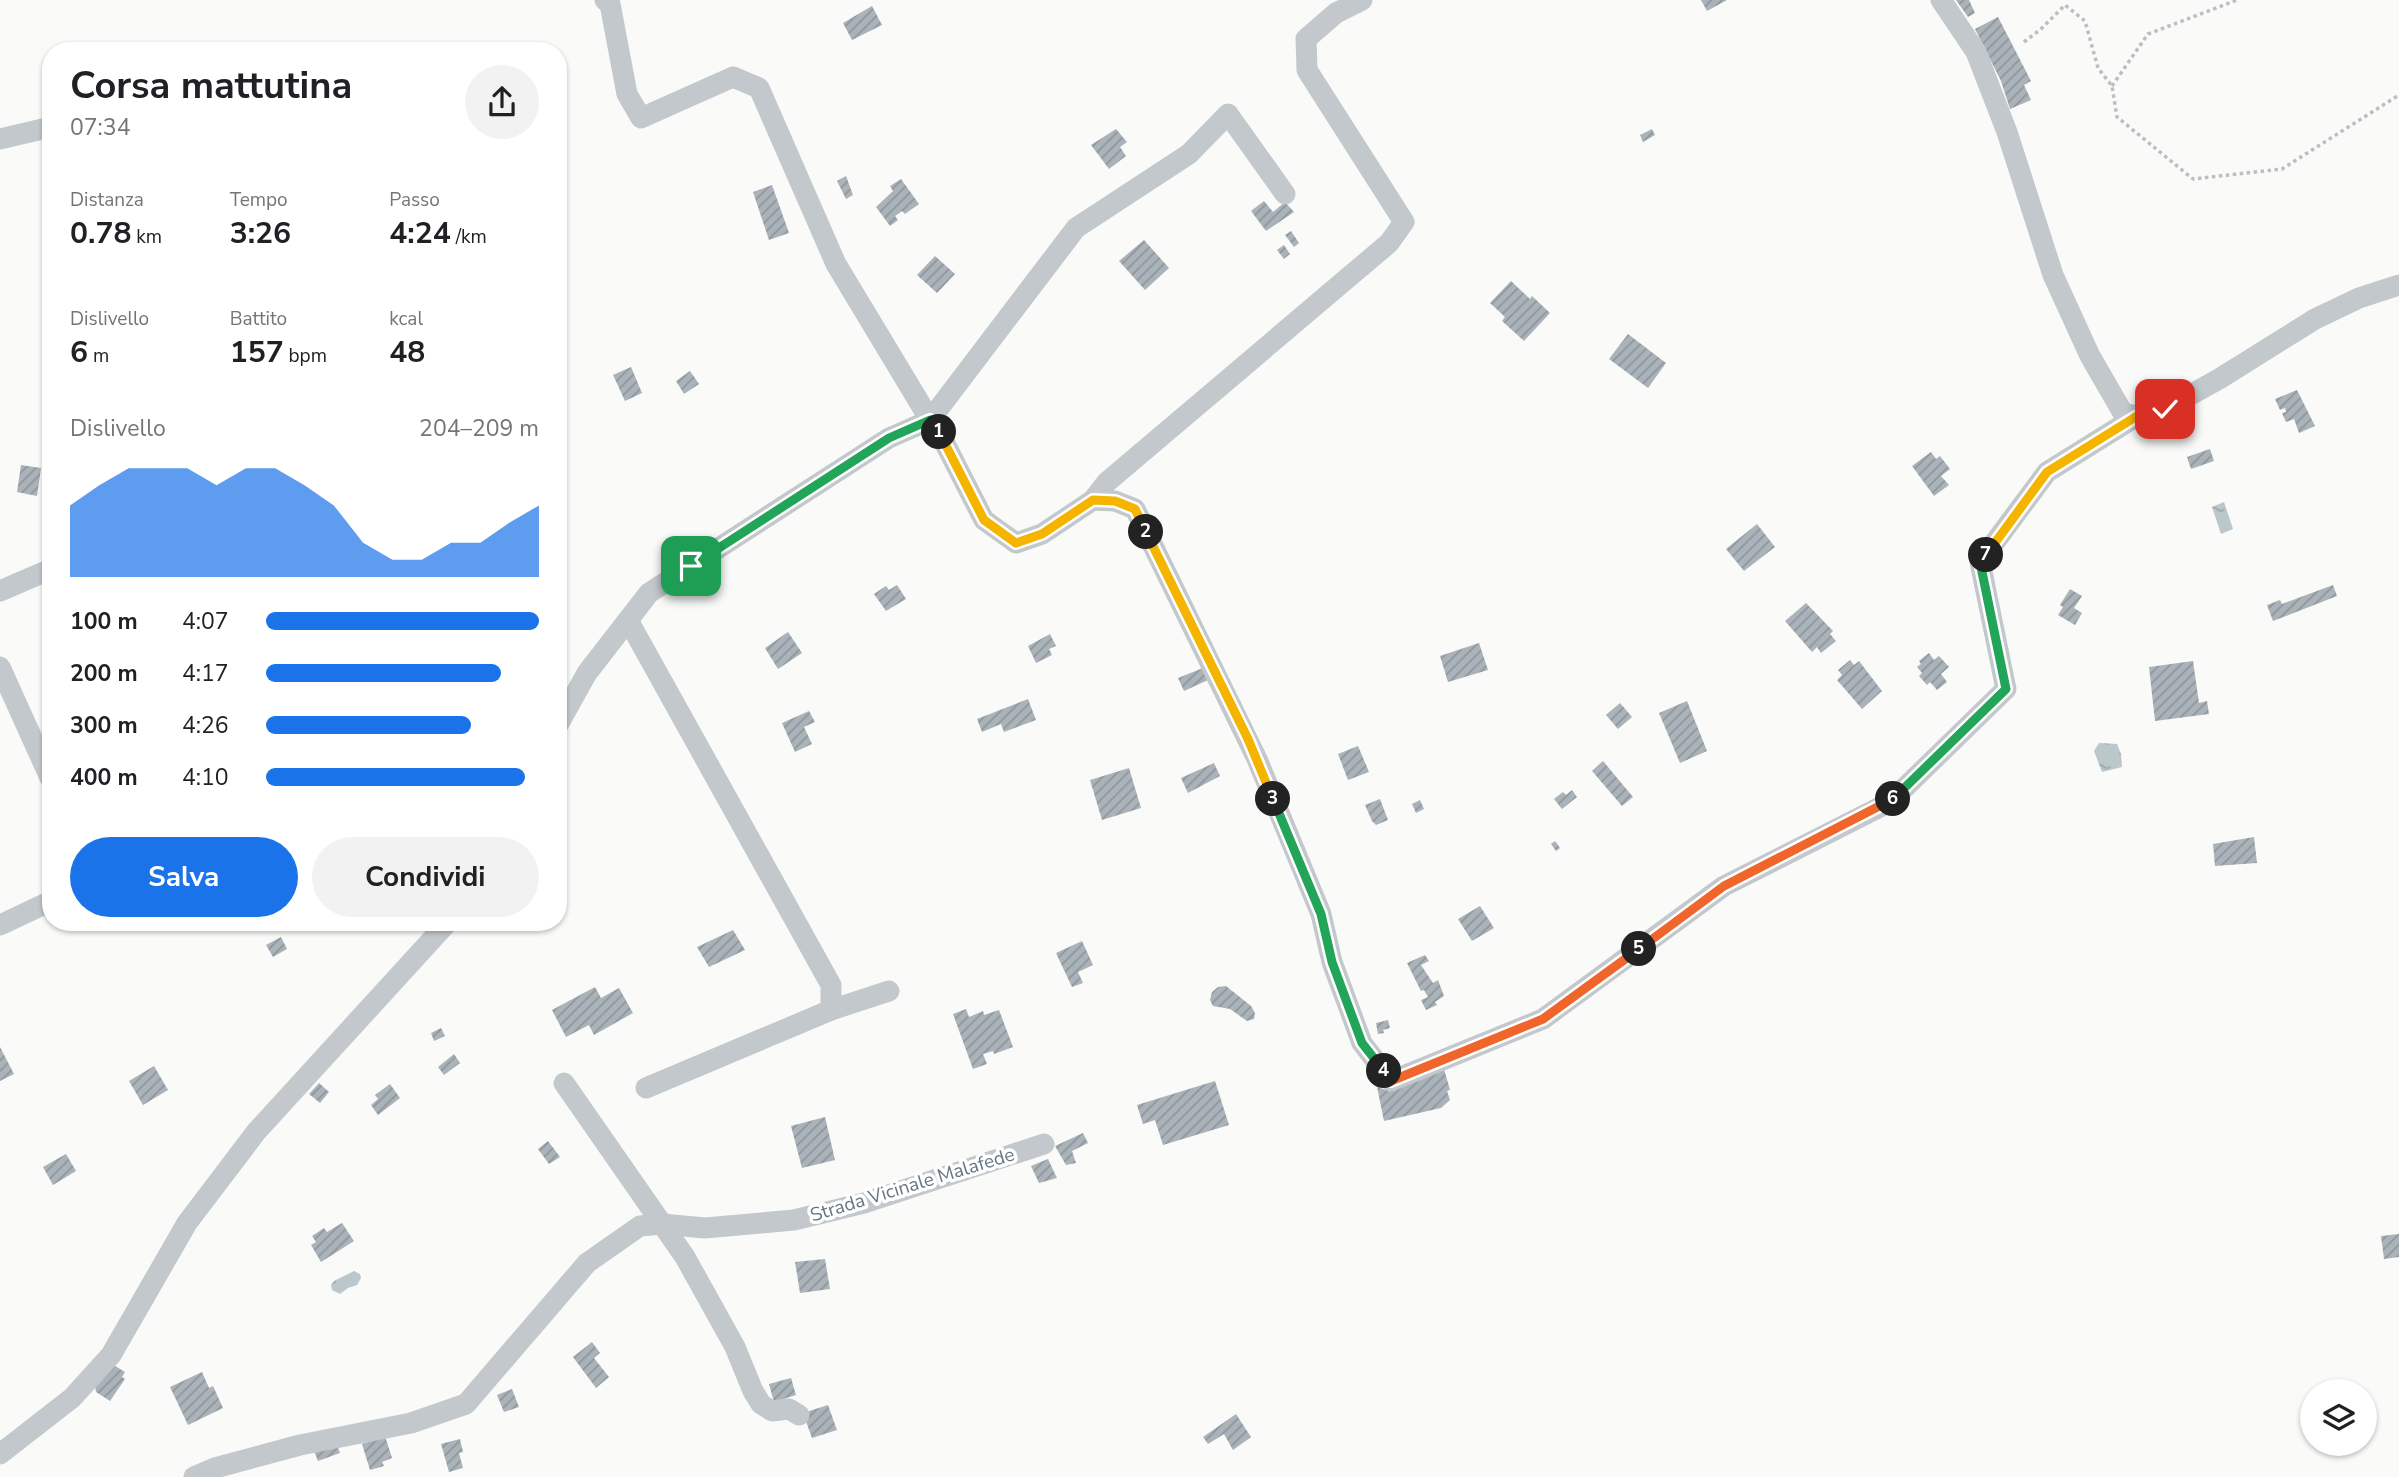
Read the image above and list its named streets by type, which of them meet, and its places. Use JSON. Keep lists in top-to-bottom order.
{
  "streets": {
    "street": ["Strada Vicinale Malafede"]
  },
  "page": {
    "heading": ["Corsa mattutina", "07:34"],
    "stats": [
      ["Distanza", "0.78 km"],
      ["Tempo", "3:26"],
      ["Passo", "4:24 /km"],
      ["Dislivello", "6 m"],
      ["Battito", "157 bpm"],
      ["kcal", "48"]
    ],
    "chart": ["Dislivello", "204–209 m"],
    "pins": [
      "1",
      "2",
      "7",
      "3",
      "6",
      "5",
      "4"
    ],
    "list": [
      {
        "name": "100 m",
        "note": "4:07"
      },
      {
        "name": "200 m",
        "note": "4:17"
      },
      {
        "name": "300 m",
        "note": "4:26"
      },
      {
        "name": "400 m",
        "note": "4:10"
      }
    ],
    "buttons": ["Salva", "Condividi"]
  }
}
